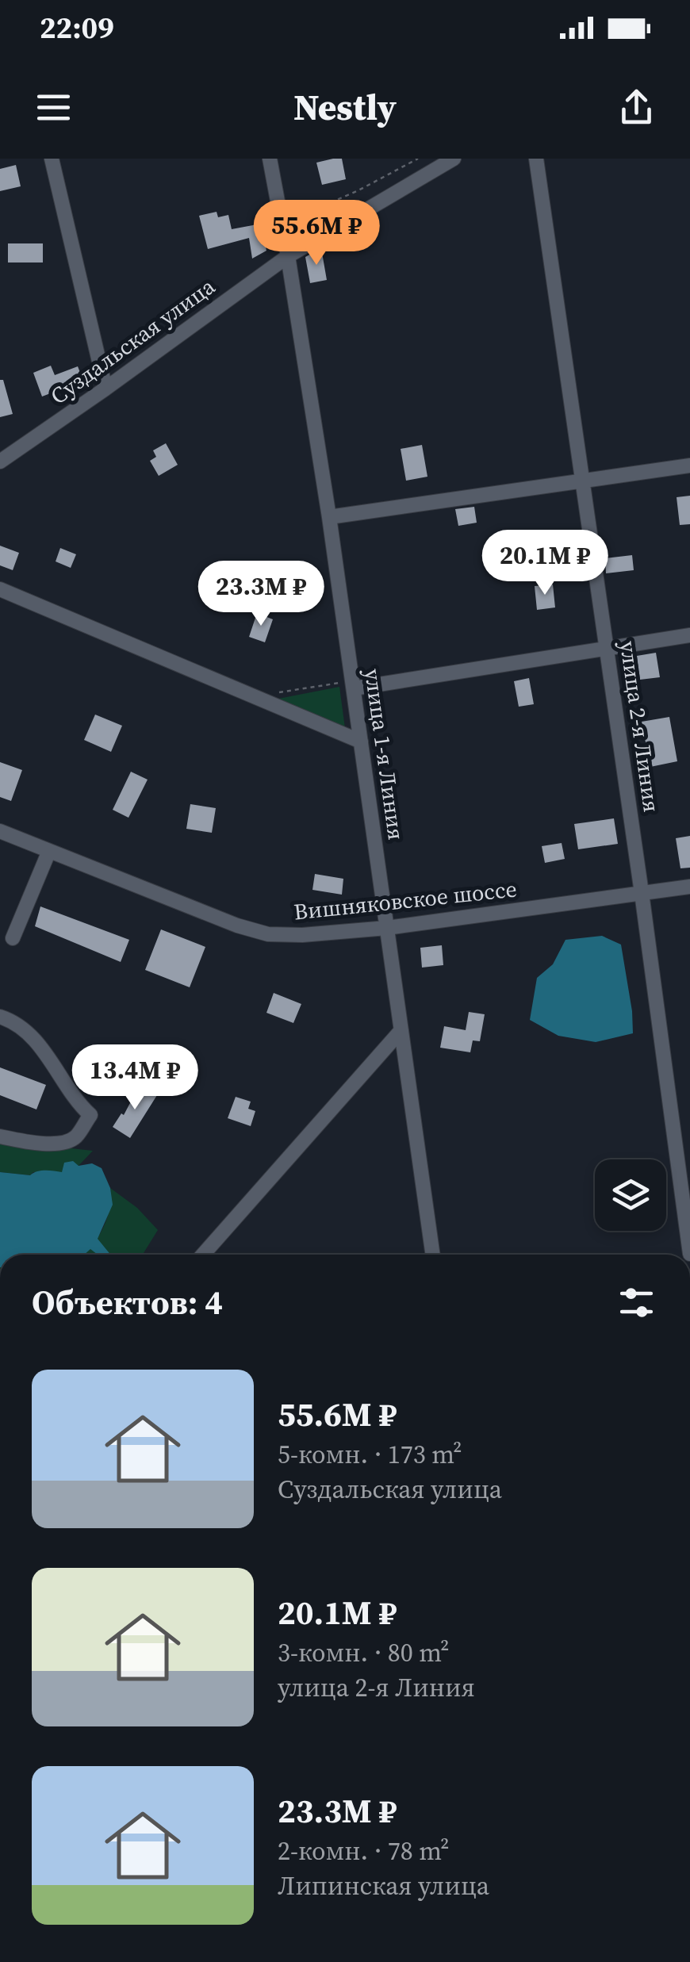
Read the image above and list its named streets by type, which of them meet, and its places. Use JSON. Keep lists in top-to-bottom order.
{
  "streets": {
    "street": [
      "Суздальская улица",
      "улица 2-я Линия",
      "улица 1-я Линия",
      "Вишняковское шоссе"
    ]
  },
  "crossings": [
    ["Суздальская улица", "улица 1-я Линия"],
    ["улица 2-я Линия", "Вишняковское шоссе"],
    ["улица 1-я Линия", "Вишняковское шоссе"]
  ],
  "page": {
    "status": "22:09",
    "header": "Nestly",
    "price": [
      "55.6M ₽",
      "20.1M ₽",
      "23.3M ₽",
      "13.4M ₽"
    ],
    "heading": "Объектов: 4",
    "list": [
      {
        "name": "55.6M ₽",
        "note": "5-комн. · 173 m² · Суздальская улица"
      },
      {
        "name": "20.1M ₽",
        "note": "3-комн. · 80 m² · улица 2-я Линия"
      },
      {
        "name": "23.3M ₽",
        "note": "2-комн. · 78 m² · Липинская улица"
      }
    ]
  }
}
